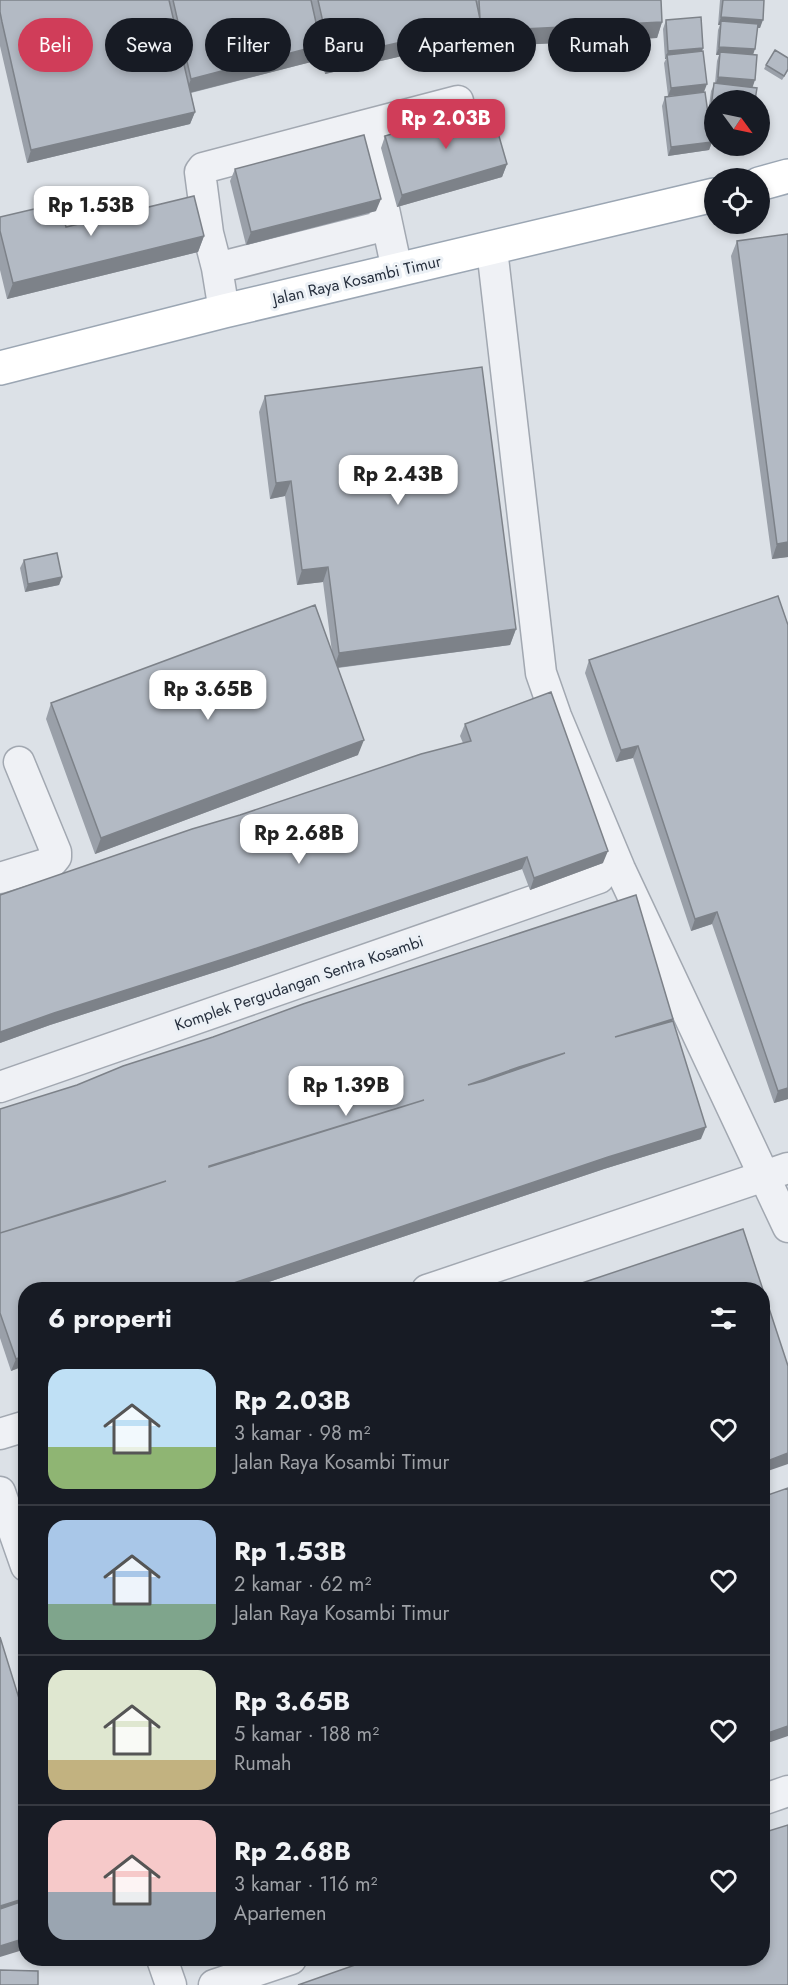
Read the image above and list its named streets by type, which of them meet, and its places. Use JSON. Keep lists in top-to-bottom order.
{
  "streets": {
    "main road": ["Jalan Raya Kosambi Timur"],
    "street": ["Komplek Pergudangan Sentra Kosambi"]
  },
  "north": "bottom right",
  "page": {
    "chip": [
      "Beli",
      "Sewa",
      "Filter",
      "Baru",
      "Apartemen",
      "Rumah"
    ],
    "price": [
      "Rp 2.03B",
      "Rp 1.53B",
      "Rp 2.43B",
      "Rp 3.65B",
      "Rp 2.68B",
      "Rp 1.39B"
    ],
    "heading": "6 properti",
    "list": [
      {
        "name": "Rp 2.03B",
        "note": "3 kamar · 98 m² · Jalan Raya Kosambi Timur"
      },
      {
        "name": "Rp 1.53B",
        "note": "2 kamar · 62 m² · Jalan Raya Kosambi Timur"
      },
      {
        "name": "Rp 3.65B",
        "note": "5 kamar · 188 m² · Rumah"
      },
      {
        "name": "Rp 2.68B",
        "note": "3 kamar · 116 m² · Apartemen"
      }
    ]
  }
}
